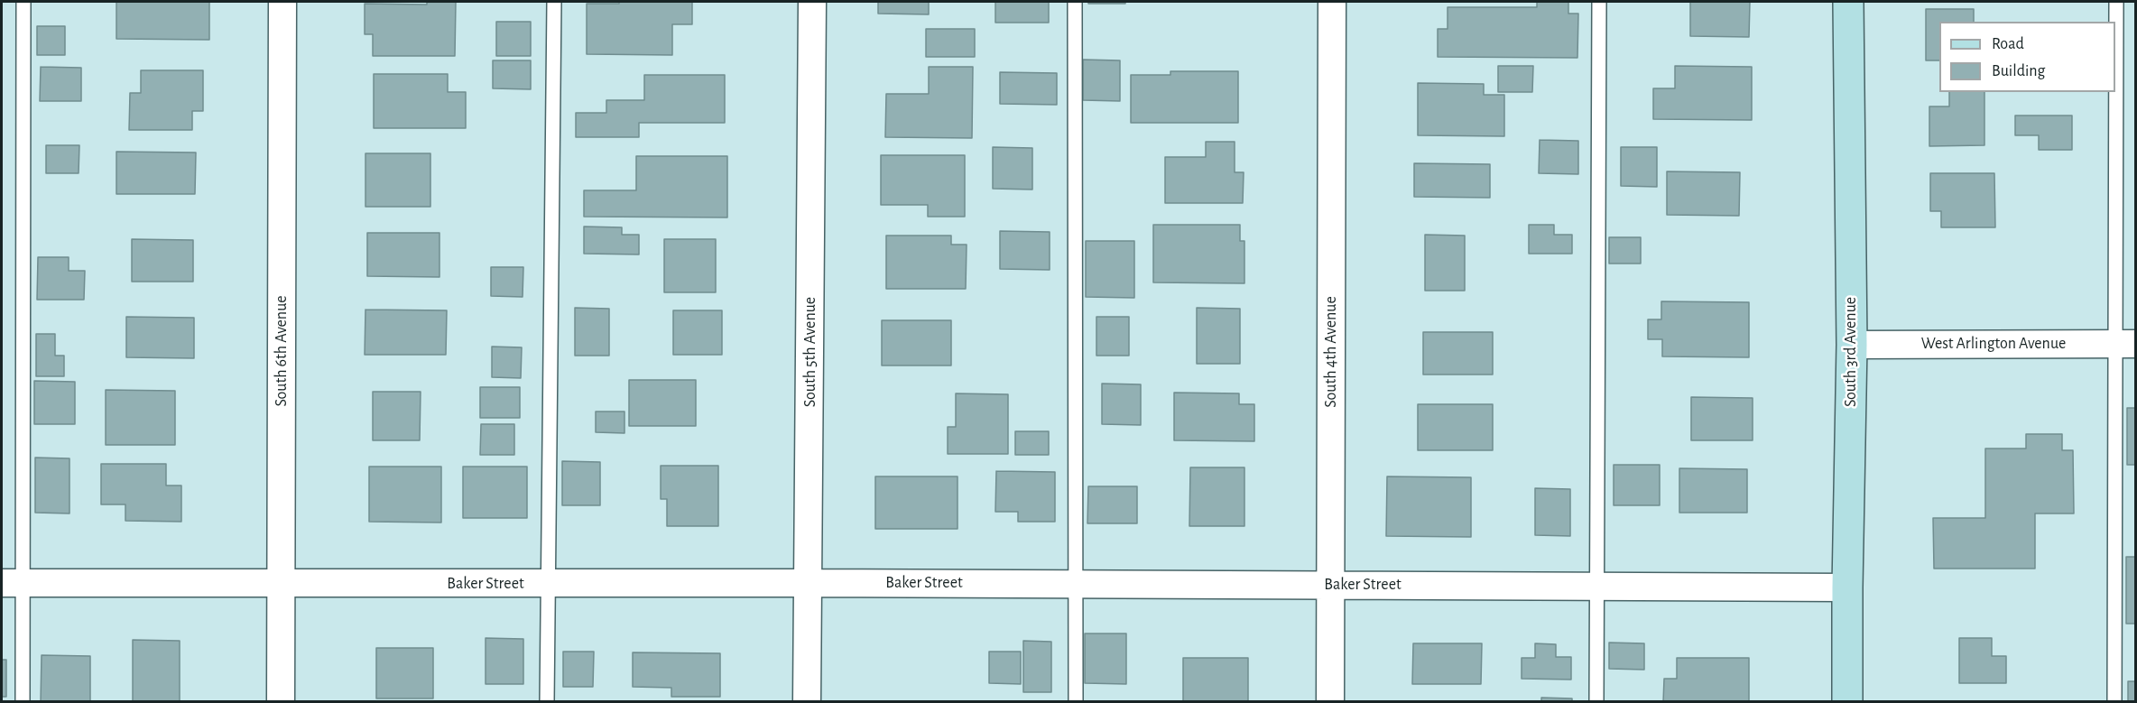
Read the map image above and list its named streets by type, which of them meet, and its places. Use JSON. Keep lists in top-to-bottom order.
{
  "streets": {
    "street": [
      "West Arlington Avenue",
      "South 6th Avenue",
      "South 5th Avenue",
      "South 4th Avenue",
      "South 3rd Avenue",
      "Baker Street"
    ]
  },
  "crossings": [
    ["West Arlington Avenue", "South 3rd Avenue"],
    ["South 6th Avenue", "Baker Street"],
    ["South 5th Avenue", "Baker Street"],
    ["South 4th Avenue", "Baker Street"],
    ["South 3rd Avenue", "Baker Street"]
  ],
  "legend": ["Road", "Building"]
}
